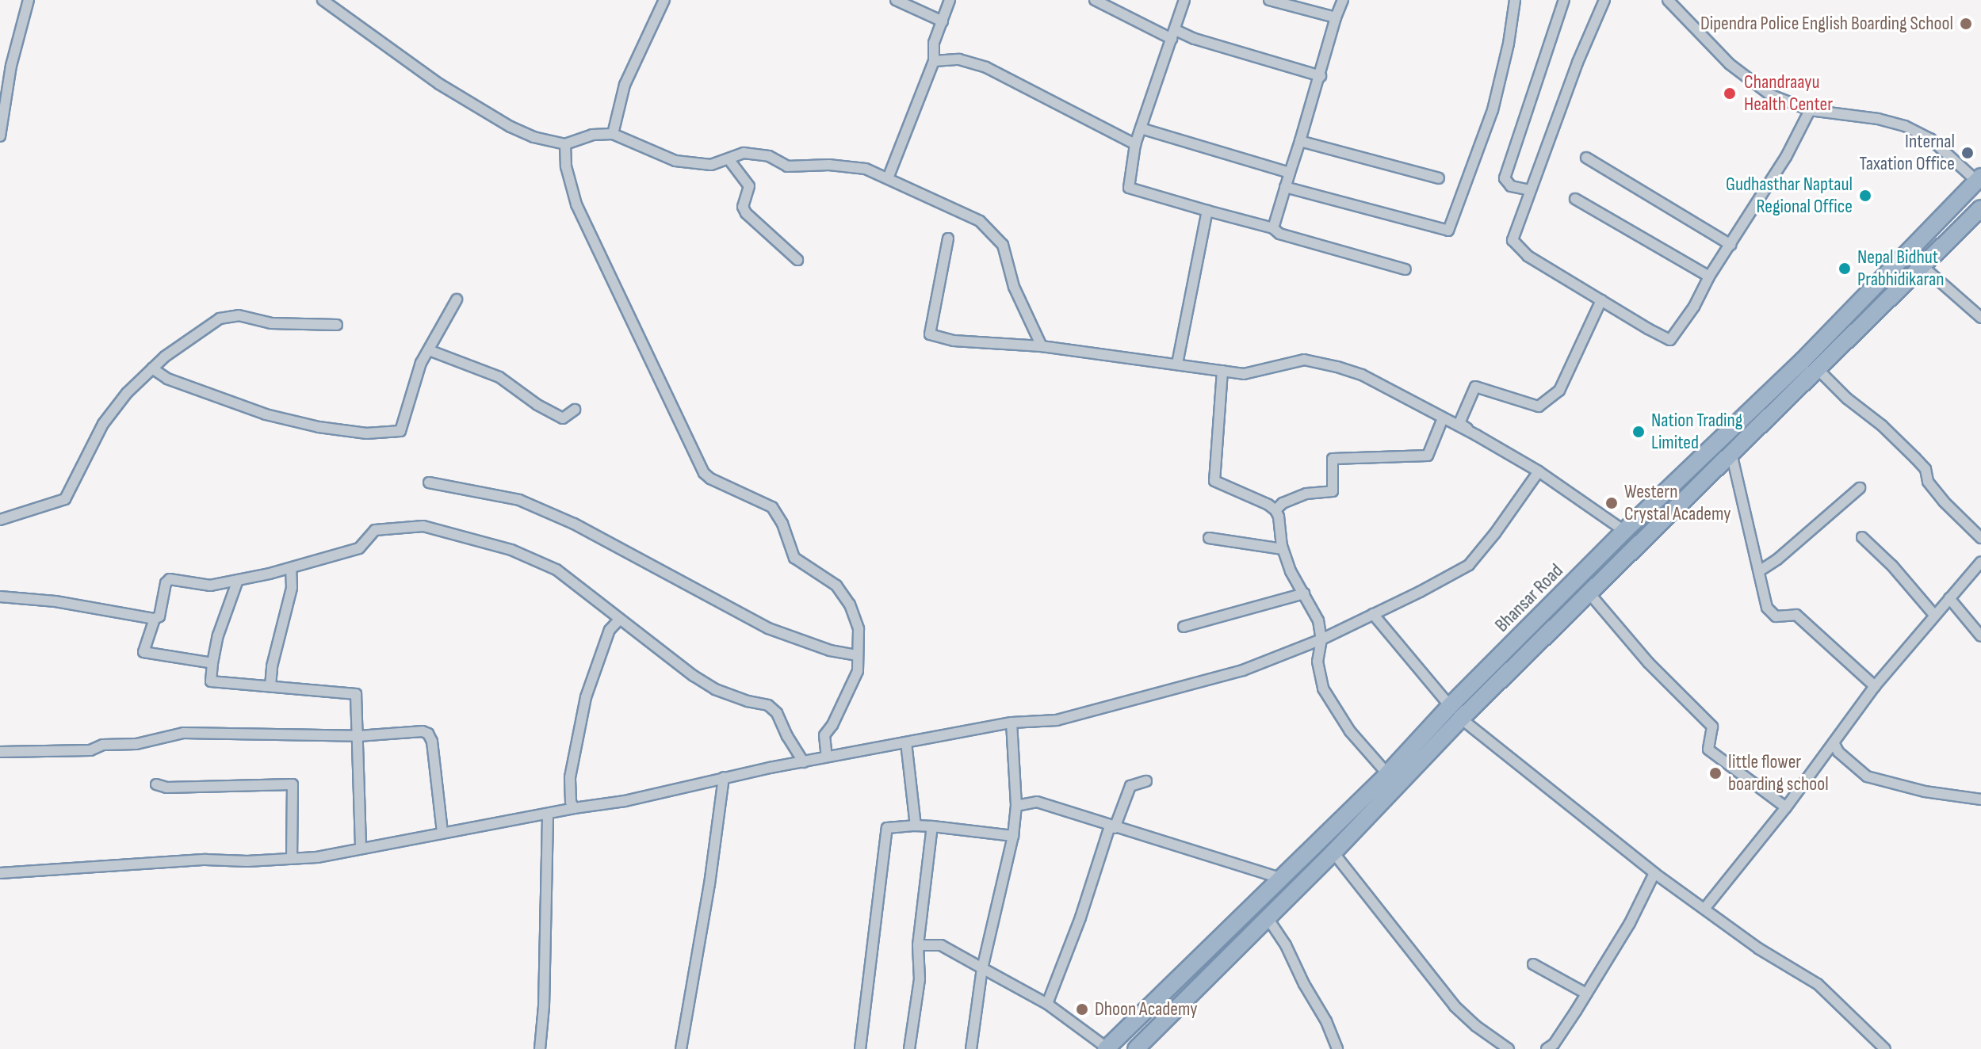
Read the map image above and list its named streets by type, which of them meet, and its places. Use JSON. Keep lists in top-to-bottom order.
{
  "streets": {
    "highway": ["Bhansar Road"]
  },
  "places": [
    "Dipendra Police English Boarding School",
    "Chandraayu Health Center",
    "Internal Taxation Office",
    "Gudhasthar Naptaul Regional Office",
    "Nepal Bidhut Prabhidikaran",
    "Nation Trading Limited",
    "Western Crystal Academy",
    "little flower boarding school",
    "Dhoon Academy"
  ]
}
